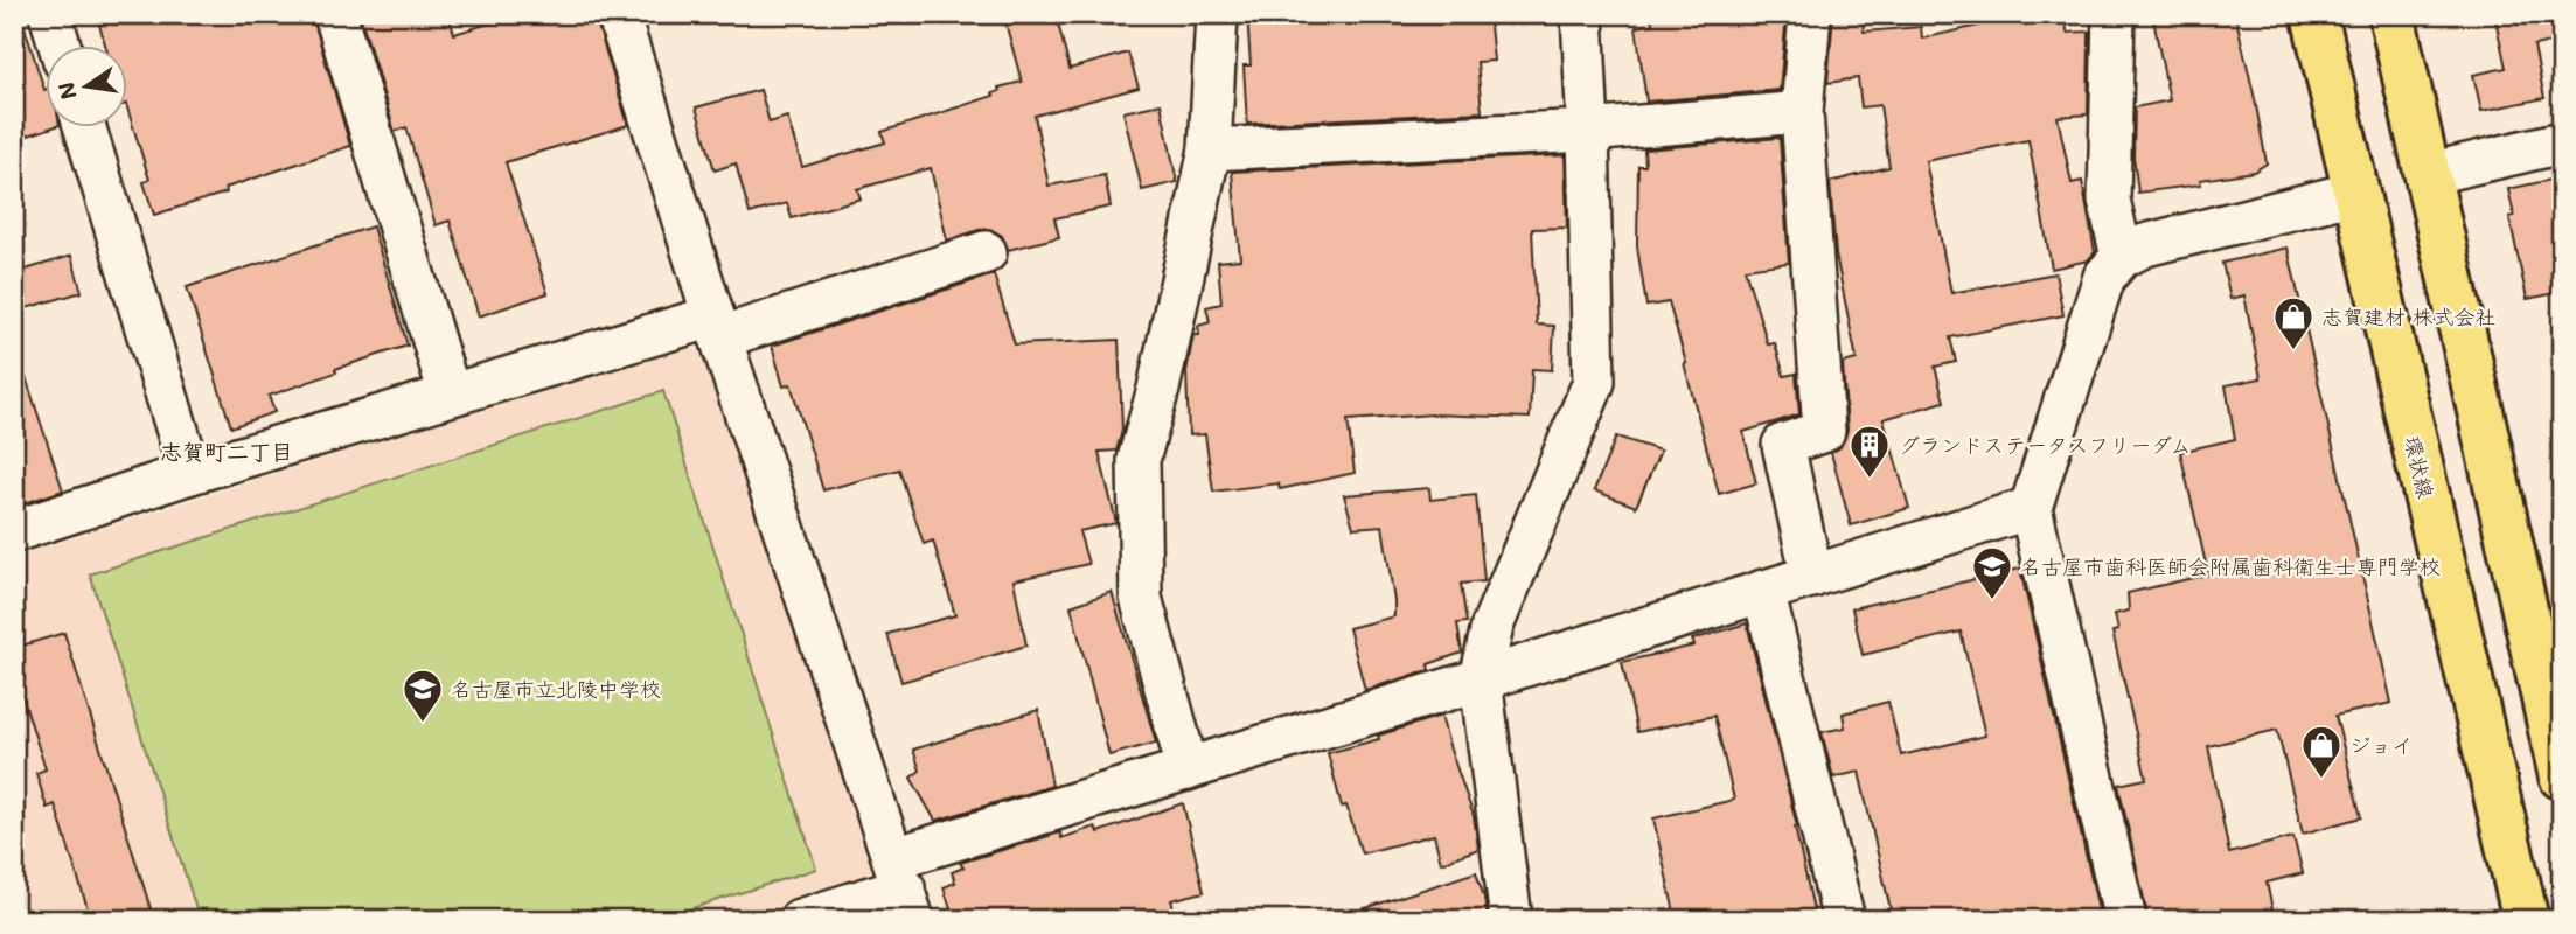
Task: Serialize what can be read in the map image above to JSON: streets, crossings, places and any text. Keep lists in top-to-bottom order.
{
  "streets": {
    "main road": ["環状線"]
  },
  "districts": ["志賀町二丁目"],
  "places": {
    "shop": ["志賀建材 株式会社", "ジョイ"],
    "building": ["グランドステータスフリーダム"],
    "school or university": ["名古屋市歯科医師会附属歯科衛生士専門学校", "名古屋市立北陵中学校"]
  },
  "north": "left"
}
